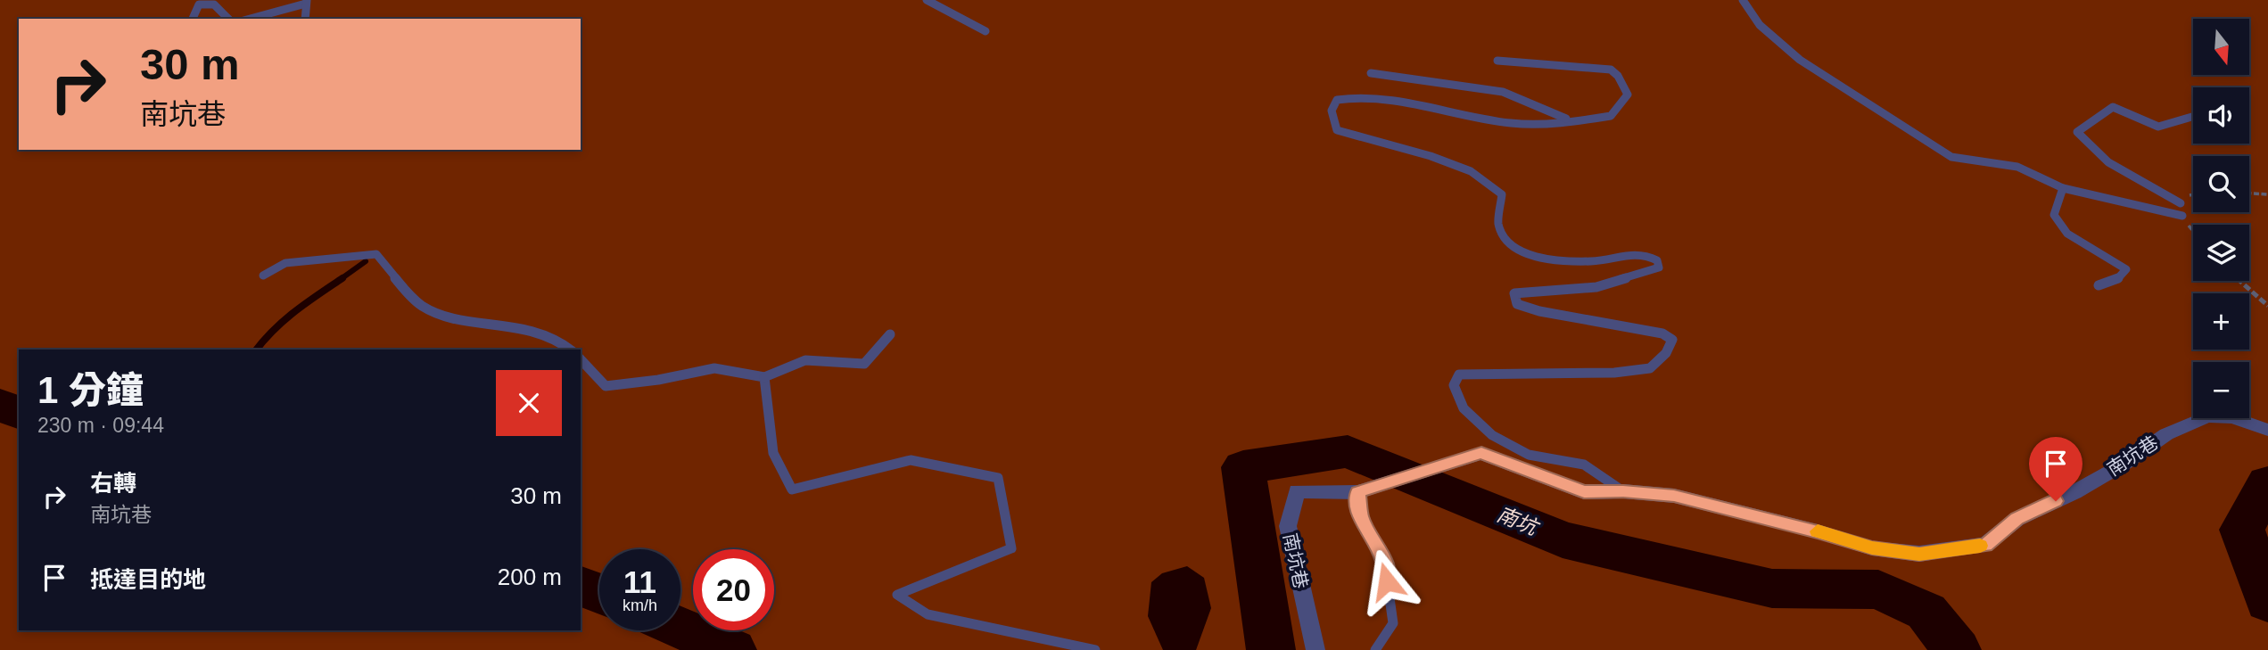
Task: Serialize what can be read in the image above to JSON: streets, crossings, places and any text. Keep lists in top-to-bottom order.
{
  "streets": {
    "street": ["南坑巷"]
  },
  "water": ["南坑"],
  "north": "bottom",
  "page": {
    "map_buttons": ["+", "−"],
    "turn": ["30 m", "南坑巷"],
    "heading": ["1 分鐘", "230 m · 09:44"],
    "list": [
      {
        "name": "右轉",
        "note": "南坑巷",
        "value": "30 m"
      },
      {
        "name": "抵達目的地",
        "value": "200 m"
      }
    ],
    "speed": "11 km/h",
    "limit": "20"
  }
}
